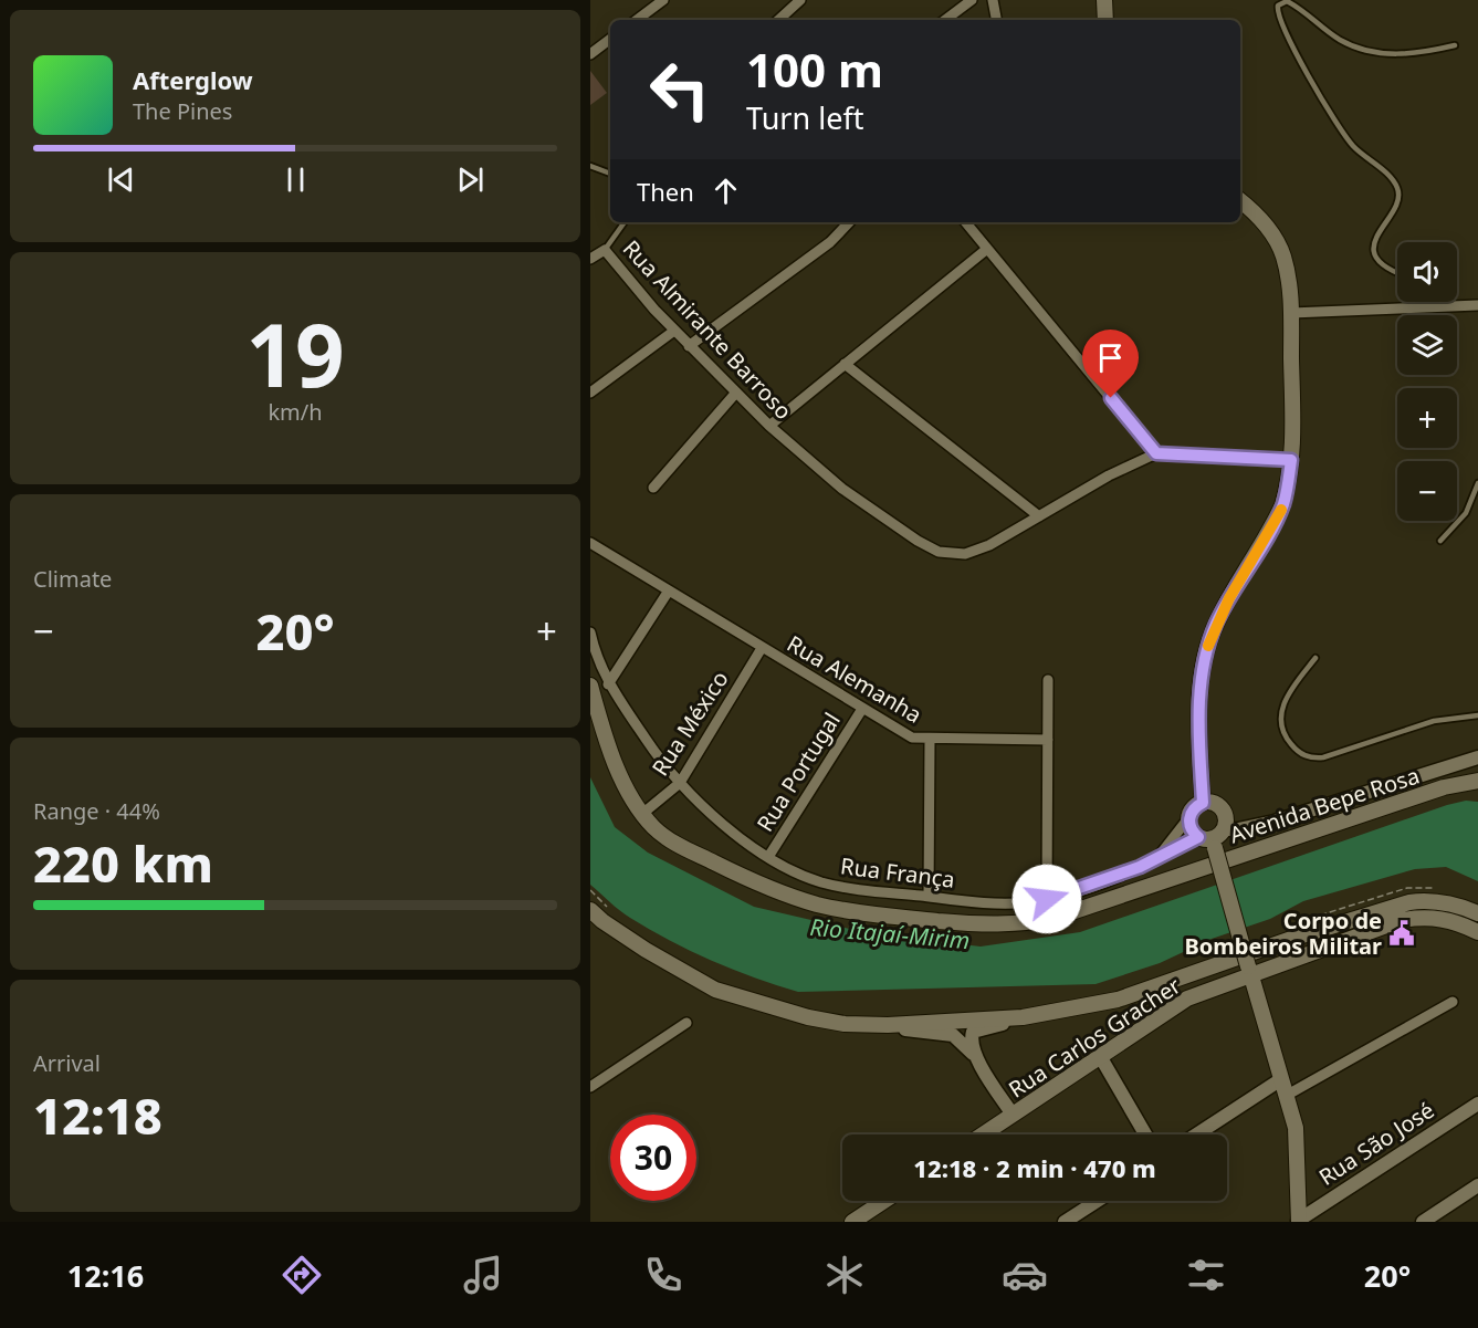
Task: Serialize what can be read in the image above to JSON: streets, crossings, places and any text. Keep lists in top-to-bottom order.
{
  "streets": {
    "main road": ["Avenida Bepe Rosa", "Rua Carlos Gracher"],
    "street": [
      "Rua Almirante Barroso",
      "Rua Alemanha",
      "Rua México",
      "Rua Portugal",
      "Rua França",
      "Rua São José"
    ]
  },
  "crossings": [
    ["Rua Alemanha", "Rua México"],
    ["Rua Alemanha", "Rua Portugal"],
    ["Rua México", "Avenida Bepe Rosa"],
    ["Rua México", "Rua França"],
    ["Rua Portugal", "Rua França"]
  ],
  "water": ["Rio Itajaí-Mirim"],
  "places": {
    "public building": ["Corpo de Bombeiros Militar"]
  },
  "page": {
    "turn": ["100 m", "Turn left"],
    "song": ["Afterglow", "The Pines"],
    "then": "Then",
    "map_buttons": ["+", "−"],
    "tile": [
      ["19", "km/h"],
      "Climate",
      ["Range · 44%", "220 km"],
      ["Arrival", "12:18"]
    ],
    "heat": ["−", "20°", "+"],
    "limit": "30",
    "trip": "12:18 · 2 min · 470 m",
    "tabs": ["12:16", "20°"]
  }
}
